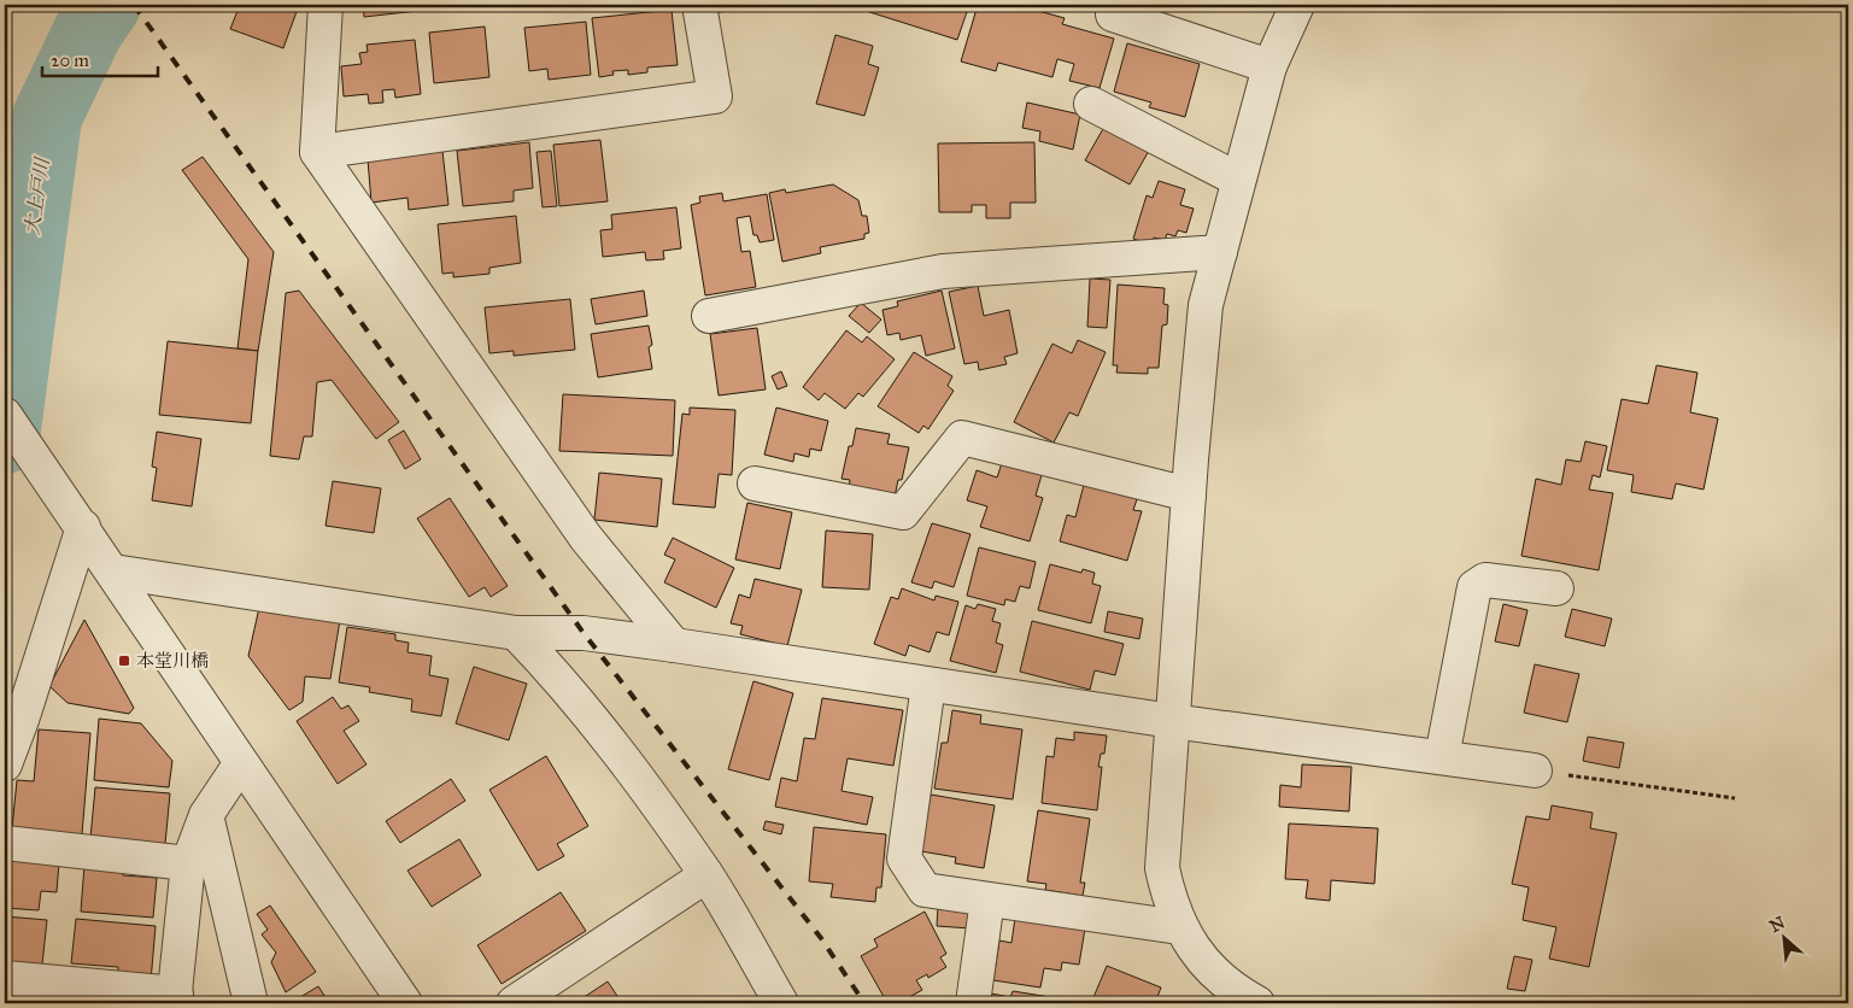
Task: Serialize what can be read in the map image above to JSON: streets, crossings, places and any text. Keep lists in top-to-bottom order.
{
  "water": ["大上戸川"],
  "places": {
    "transit": ["本堂川橋"]
  },
  "scale_bar": "20 m",
  "north": "top left"
}
